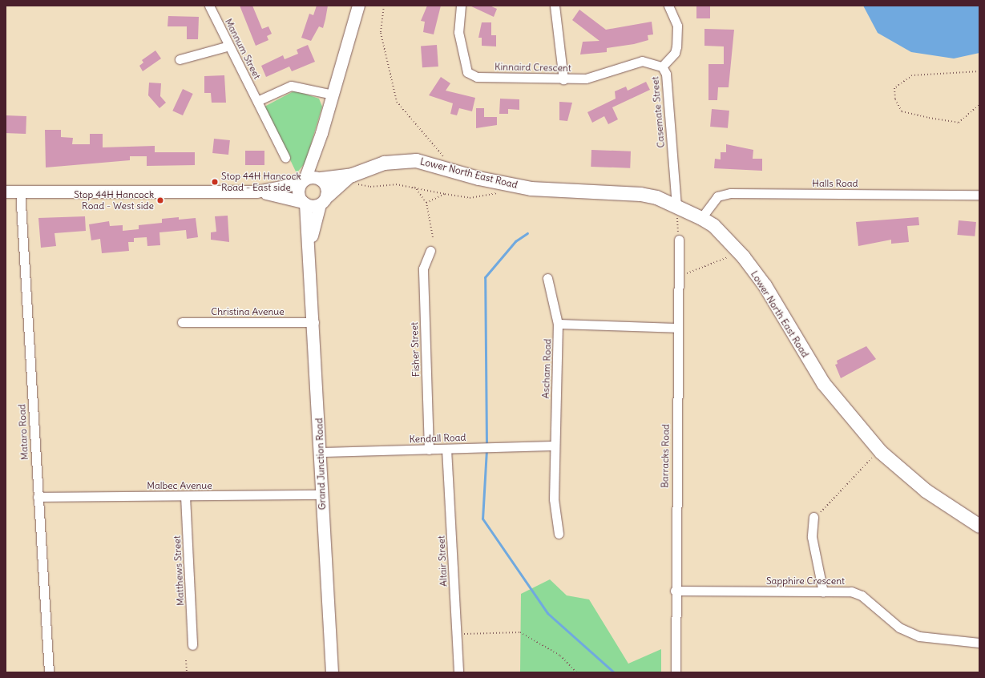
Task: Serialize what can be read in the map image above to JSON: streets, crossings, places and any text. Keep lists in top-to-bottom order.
{
  "streets": {
    "main road": ["Lower North East Road", "Grand Junction Road"],
    "street": [
      "Mannum Street",
      "Kinnaird Crescent",
      "Casemate Street",
      "Halls Road",
      "Christina Avenue",
      "Fisher Street",
      "Ascham Road",
      "Mataro Road",
      "Kendall Road",
      "Barracks Road",
      "Malbec Avenue",
      "Altair Street",
      "Matthews Street",
      "Sapphire Crescent"
    ]
  },
  "crossings": [
    ["Kinnaird Crescent", "Casemate Street"],
    ["Casemate Street", "Lower North East Road"],
    ["Lower North East Road", "Halls Road"],
    ["Lower North East Road", "Grand Junction Road"],
    ["Christina Avenue", "Grand Junction Road"],
    ["Fisher Street", "Kendall Road"],
    ["Ascham Road", "Kendall Road"],
    ["Mataro Road", "Malbec Avenue"],
    ["Kendall Road", "Grand Junction Road"],
    ["Kendall Road", "Altair Street"],
    ["Barracks Road", "Sapphire Crescent"],
    ["Grand Junction Road", "Malbec Avenue"],
    ["Malbec Avenue", "Matthews Street"]
  ],
  "places": ["Stop 44H Hancock Road - East side", "Stop 44H Hancock Road - West side"]
}
